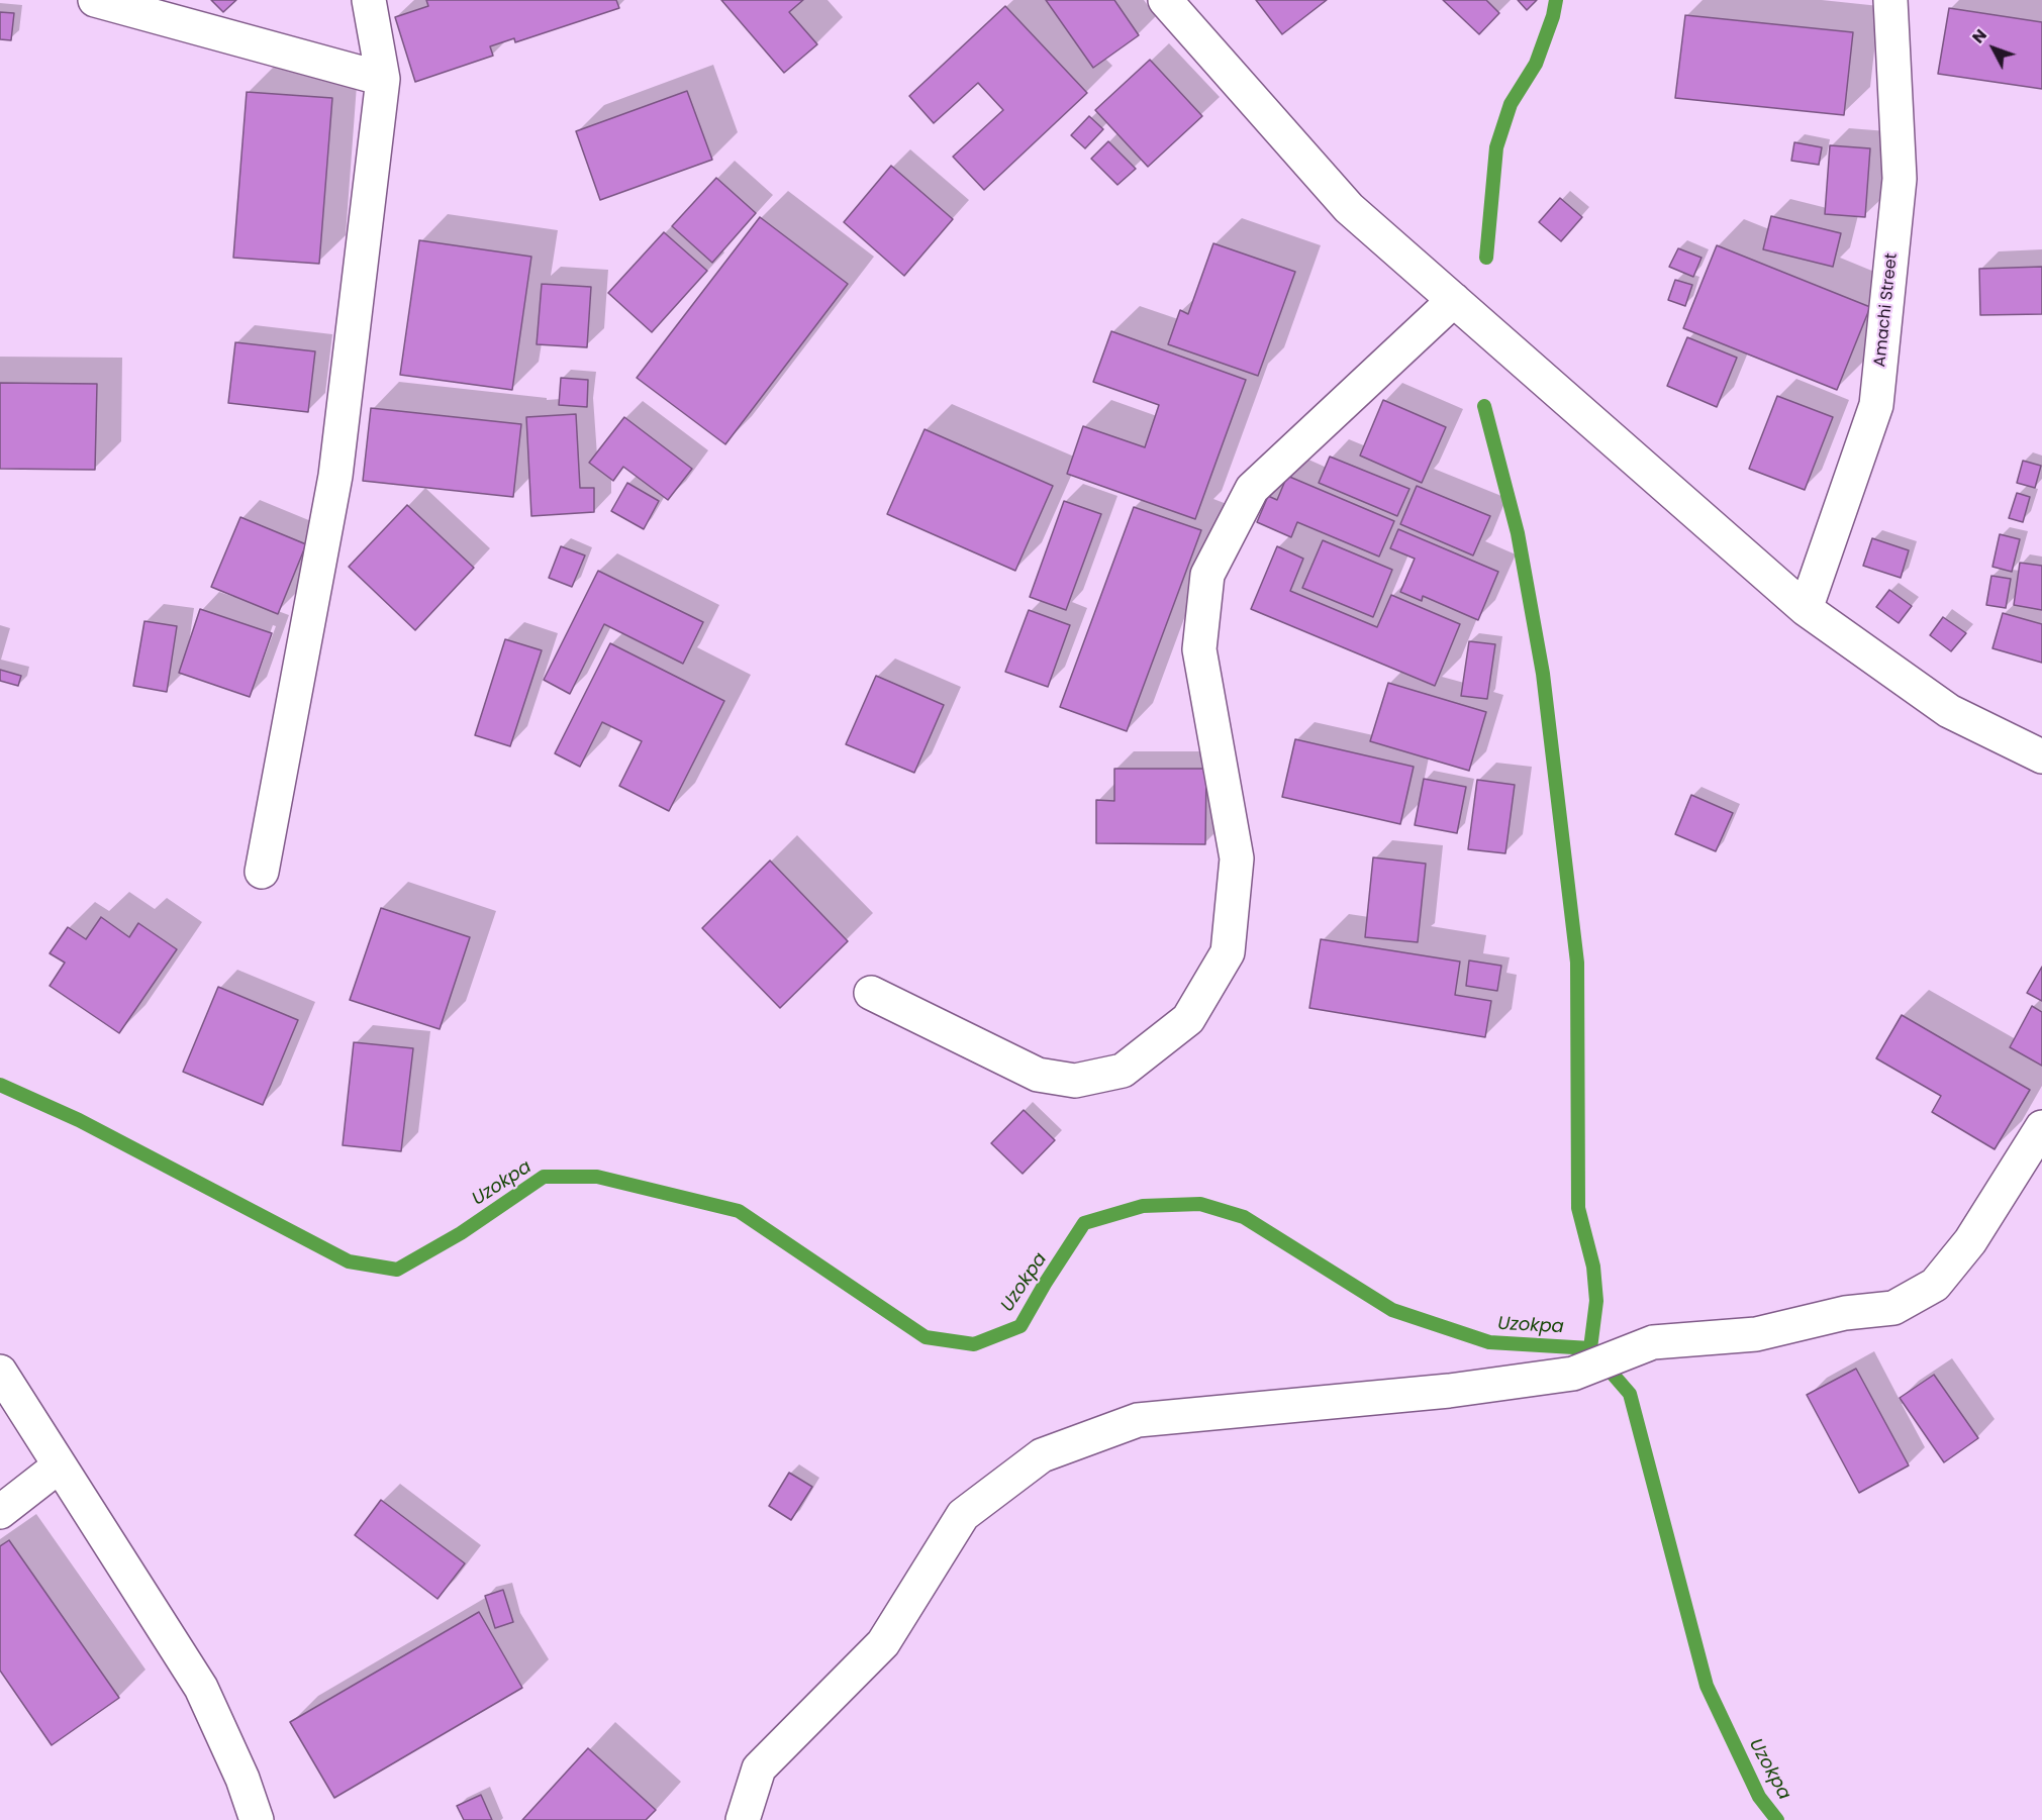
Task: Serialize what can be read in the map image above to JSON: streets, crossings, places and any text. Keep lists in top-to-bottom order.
{
  "streets": {
    "street": ["Amachi Street"]
  },
  "water": ["Uzokpa"],
  "north": "top left"
}
